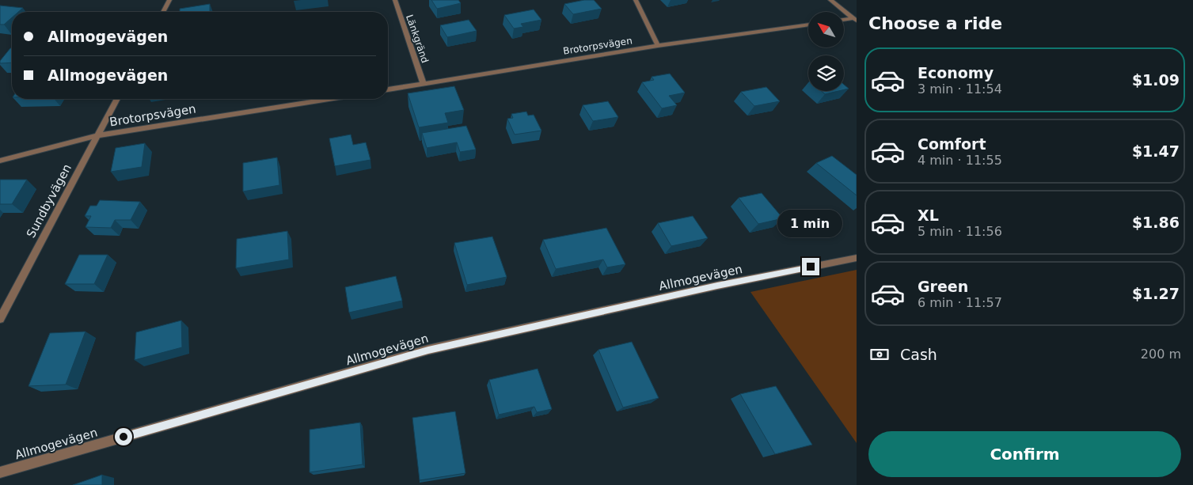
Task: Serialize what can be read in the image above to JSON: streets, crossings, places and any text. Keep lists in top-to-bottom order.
{
  "streets": {
    "street": [
      "Länkgränd",
      "Brotorpsvägen",
      "Sundbyvägen",
      "Allmogevägen"
    ]
  },
  "crossings": [
    ["Länkgränd", "Brotorpsvägen"],
    ["Brotorpsvägen", "Sundbyvägen"]
  ],
  "north": "top left",
  "page": {
    "heading": "Choose a ride",
    "banner": ["Allmogevägen", "Allmogevägen"],
    "list": [
      {
        "name": "Economy",
        "note": "3 min · 11:54",
        "value": "$1.09"
      },
      {
        "name": "Comfort",
        "note": "4 min · 11:55",
        "value": "$1.47"
      },
      {
        "name": "XL",
        "note": "5 min · 11:56",
        "value": "$1.86"
      },
      {
        "name": "Green",
        "note": "6 min · 11:57",
        "value": "$1.27"
      }
    ],
    "bubble": "1 min",
    "pay": ["Cash", "200 m"],
    "buttons": "Confirm"
  }
}
